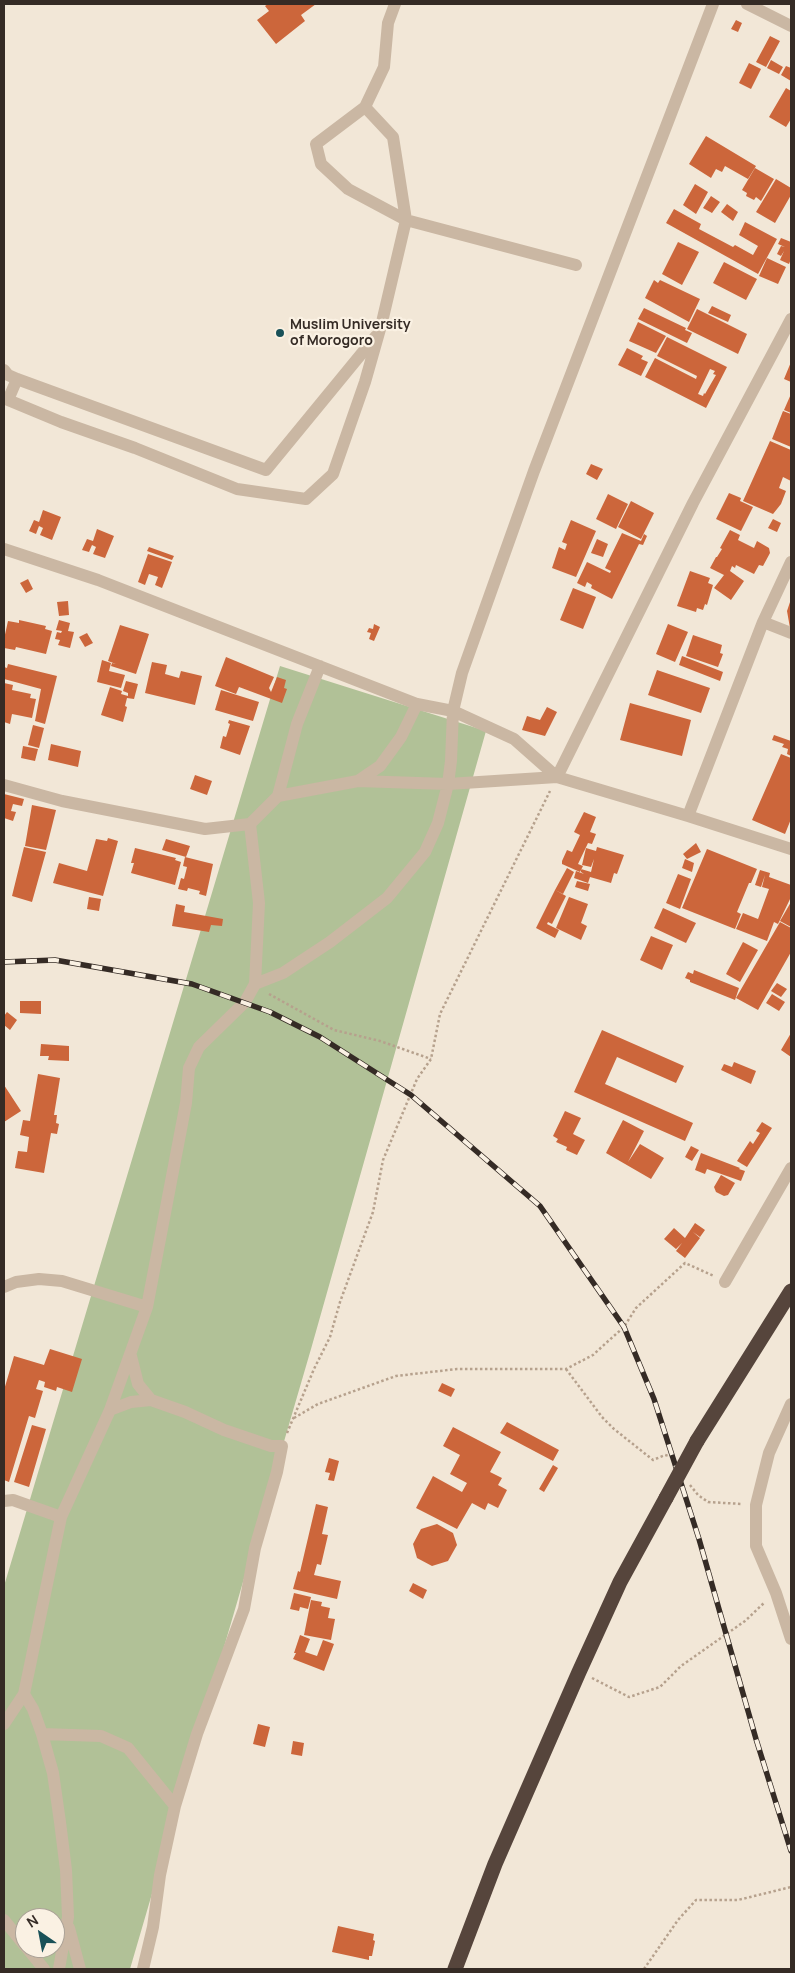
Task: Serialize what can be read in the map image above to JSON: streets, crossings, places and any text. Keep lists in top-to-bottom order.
{
  "places": ["Muslim University of Morogoro"],
  "north": "top left"
}
